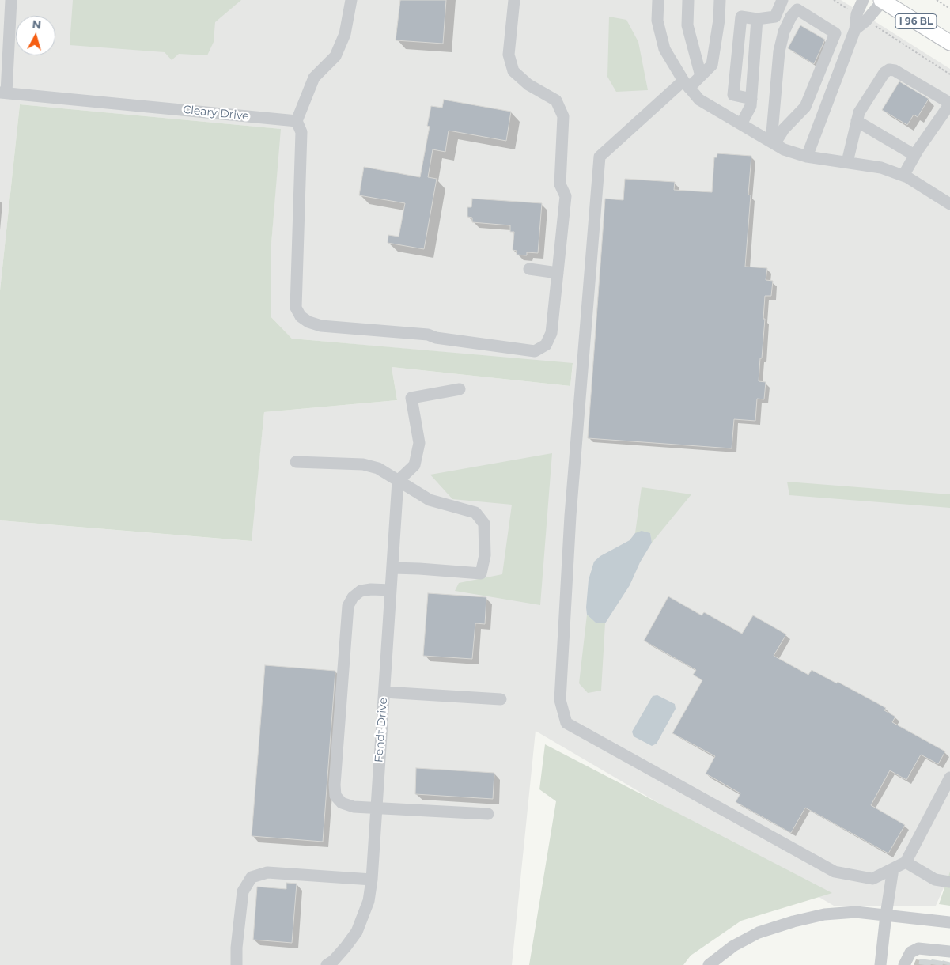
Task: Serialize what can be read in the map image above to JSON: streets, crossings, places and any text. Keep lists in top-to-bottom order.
{
  "streets": {
    "main road": ["I 96 BL"],
    "street": ["Cleary Drive", "Fendt Drive"]
  },
  "north": "top"
}
